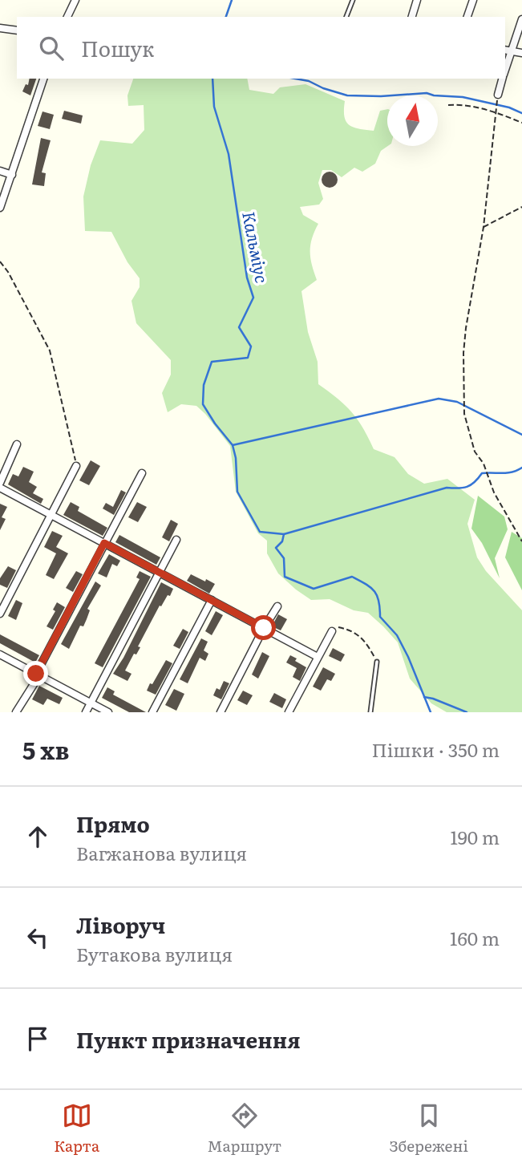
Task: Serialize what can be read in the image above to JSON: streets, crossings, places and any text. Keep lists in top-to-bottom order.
{
  "water": ["Кальміус"],
  "north": "top",
  "page": {
    "search": "Пошук",
    "heading": ["5 хв", "Пішки · 350 m"],
    "list": [
      ["Прямо", "Вагжанова вулиця", "190 m"],
      ["Ліворуч", "Бутакова вулиця", "160 m"],
      "Пункт призначення"
    ],
    "nav": ["Карта", "Маршрут", "Збережені"]
  }
}
